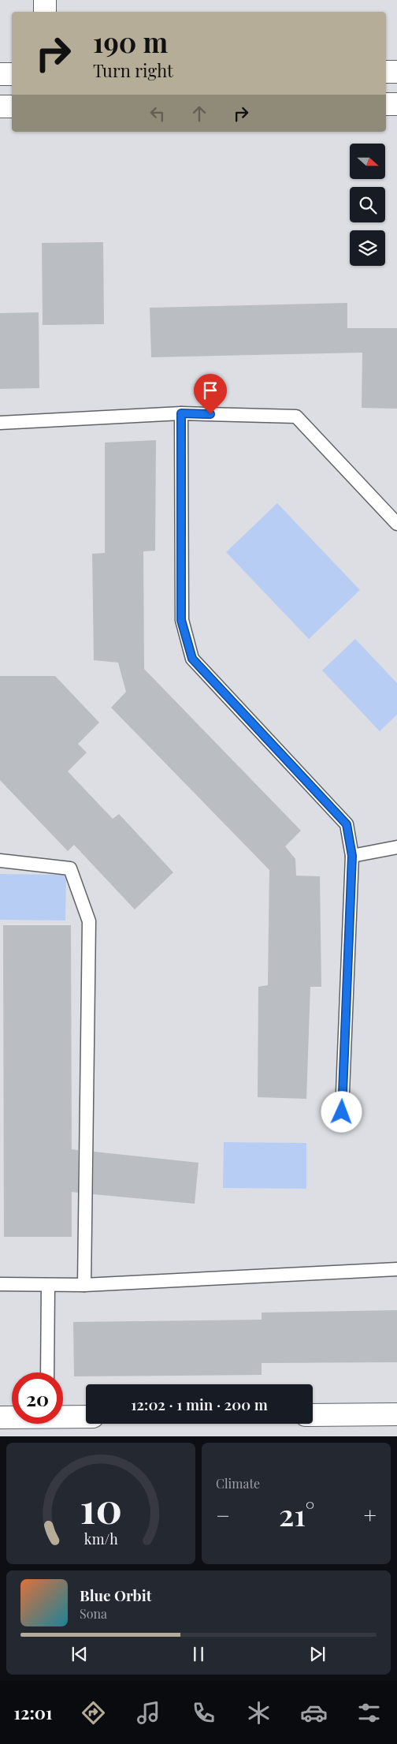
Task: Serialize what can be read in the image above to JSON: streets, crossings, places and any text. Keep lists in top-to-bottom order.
{
  "north": "right",
  "page": {
    "turn": ["190 m", "Turn right"],
    "limit": "20",
    "trip": "12:02 · 1 min · 200 m",
    "tile": "Climate",
    "heat": ["−", "21°", "+"],
    "song": ["Blue Orbit", "Sona"],
    "tabs": "12:01",
    "gauge": ["10", "km/h"]
  }
}
